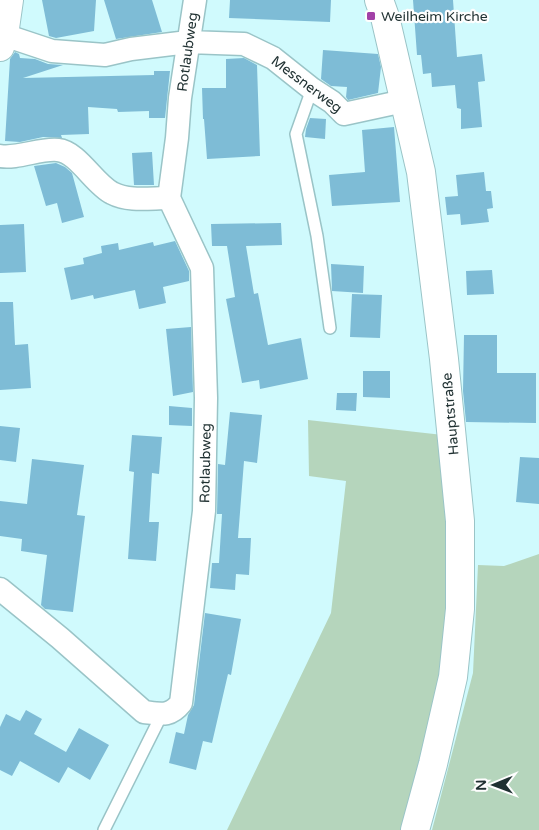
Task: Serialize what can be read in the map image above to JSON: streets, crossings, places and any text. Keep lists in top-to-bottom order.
{
  "streets": {
    "street": ["Rotlaubweg", "Messnerweg", "Hauptstraße"]
  },
  "crossings": [
    ["Rotlaubweg", "Messnerweg"],
    ["Messnerweg", "Hauptstraße"]
  ],
  "places": {
    "transit": ["Weilheim Kirche"]
  },
  "north": "left"
}
